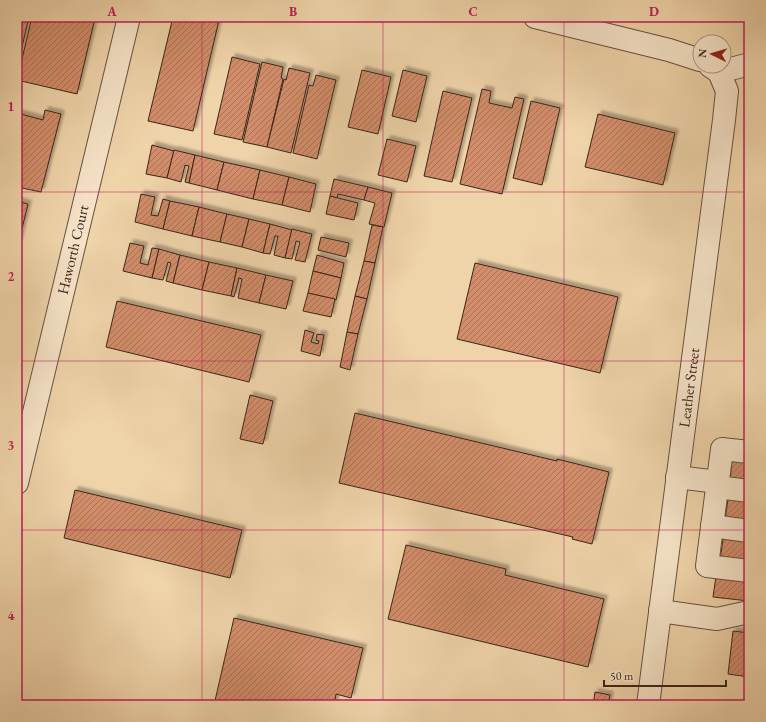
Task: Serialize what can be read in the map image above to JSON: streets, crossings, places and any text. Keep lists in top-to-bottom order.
{
  "streets": {
    "street": ["Haworth Court", "Leather Street"]
  },
  "scale_bar": "50 m",
  "north": "left",
  "grid": {
    "columns": [
      "A",
      "B",
      "C",
      "D"
    ],
    "rows": [
      "1",
      "2",
      "3",
      "4"
    ]
  }
}
